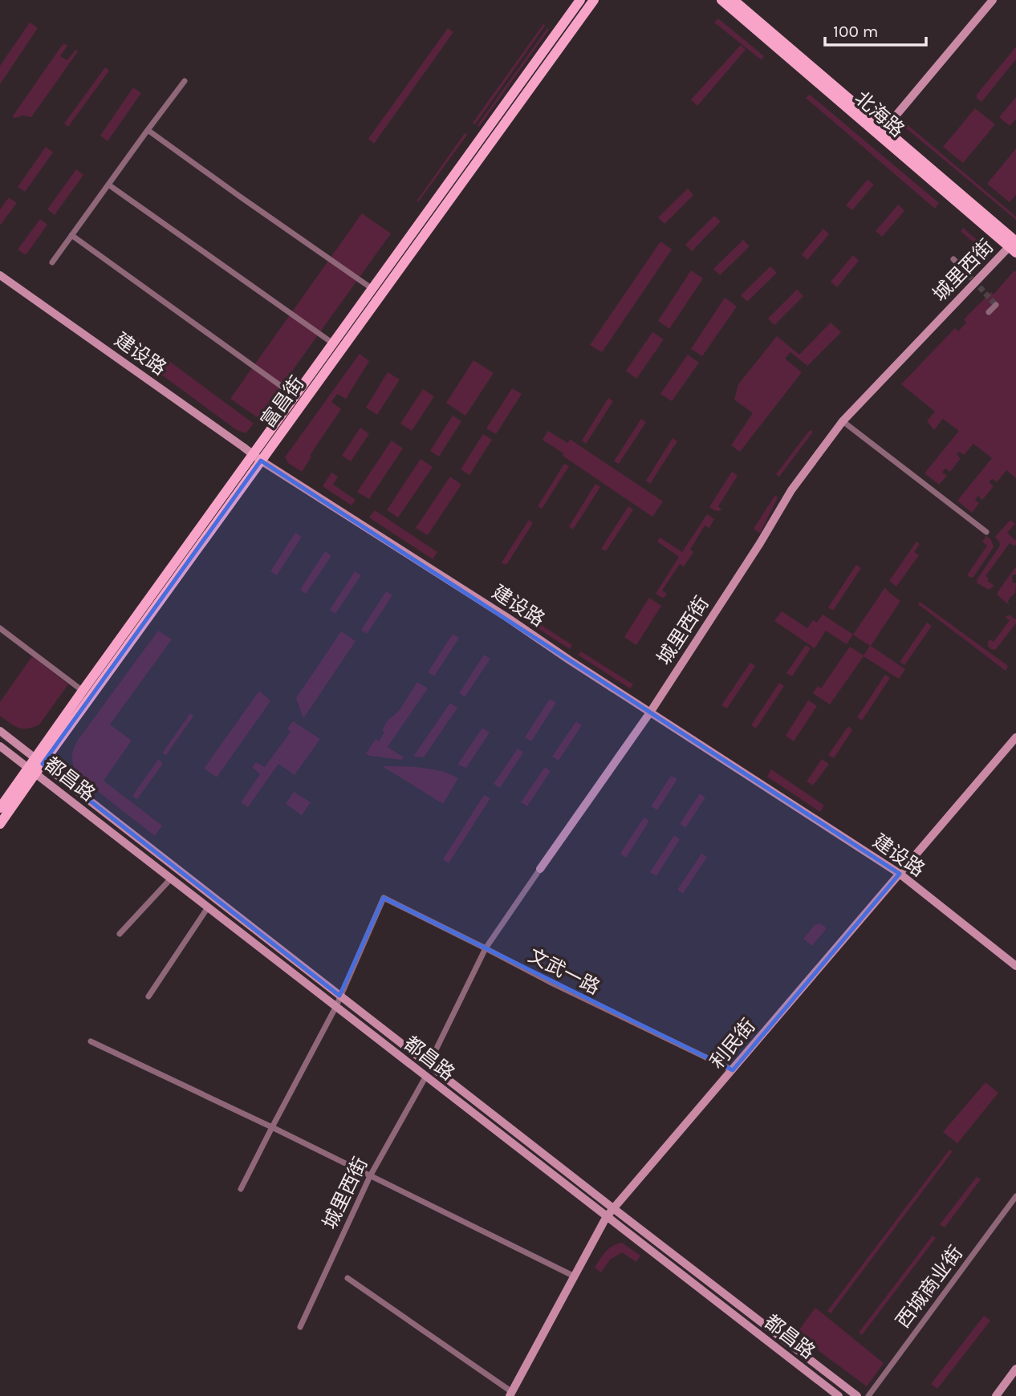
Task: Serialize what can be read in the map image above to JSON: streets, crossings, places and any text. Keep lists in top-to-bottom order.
{
  "streets": {
    "main road": ["北海路", "富昌街"],
    "street": [
      "城里西街",
      "建设路",
      "都昌路",
      "文武一路",
      "利民街",
      "西城商业街"
    ]
  },
  "crossings": [
    ["北海路", "城里西街"],
    ["城里西街", "建设路"],
    ["城里西街", "都昌路"],
    ["城里西街", "文武一路"],
    ["建设路", "富昌街"],
    ["建设路", "利民街"],
    ["富昌街", "都昌路"],
    ["都昌路", "文武一路"],
    ["都昌路", "利民街"],
    ["文武一路", "利民街"]
  ],
  "scale_bar": "100 m"
}
